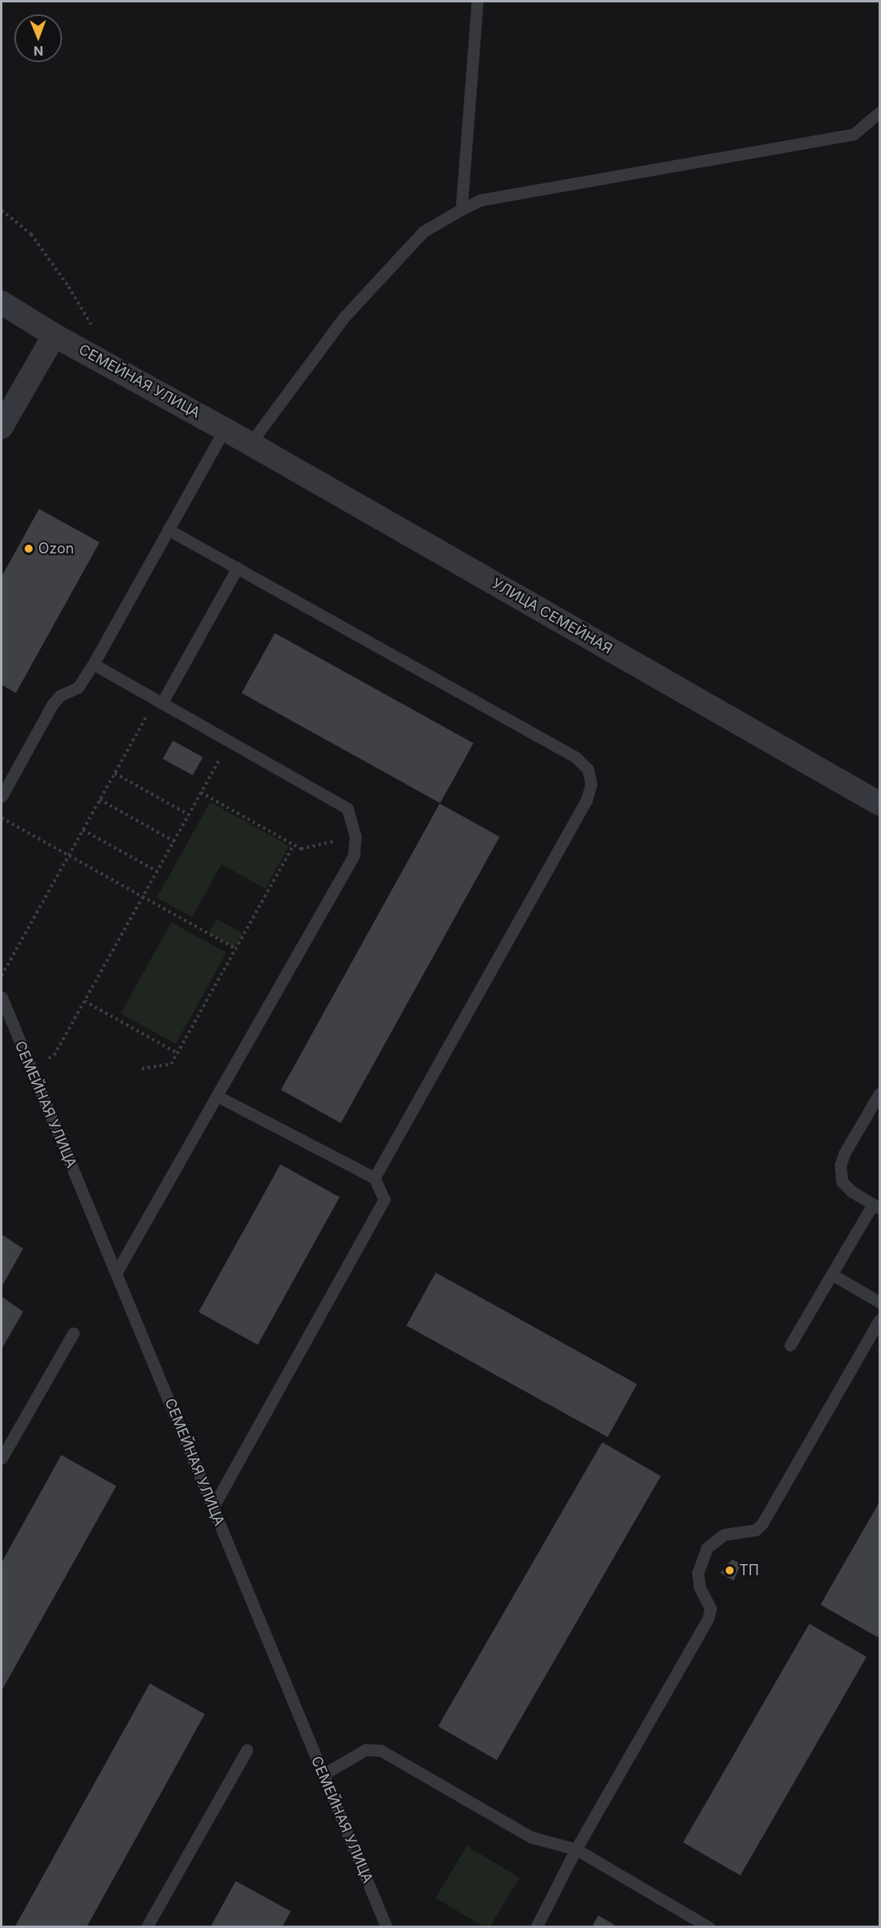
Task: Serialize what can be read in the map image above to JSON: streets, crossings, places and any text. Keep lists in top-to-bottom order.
{
  "streets": {
    "street": ["СЕМЕЙНАЯ УЛИЦА", "УЛИЦА СЕМЕЙНАЯ"]
  },
  "crossings": [
    ["СЕМЕЙНАЯ УЛИЦА", "УЛИЦА СЕМЕЙНАЯ"]
  ],
  "places": ["Ozon", "ТП"],
  "north": "bottom"
}
